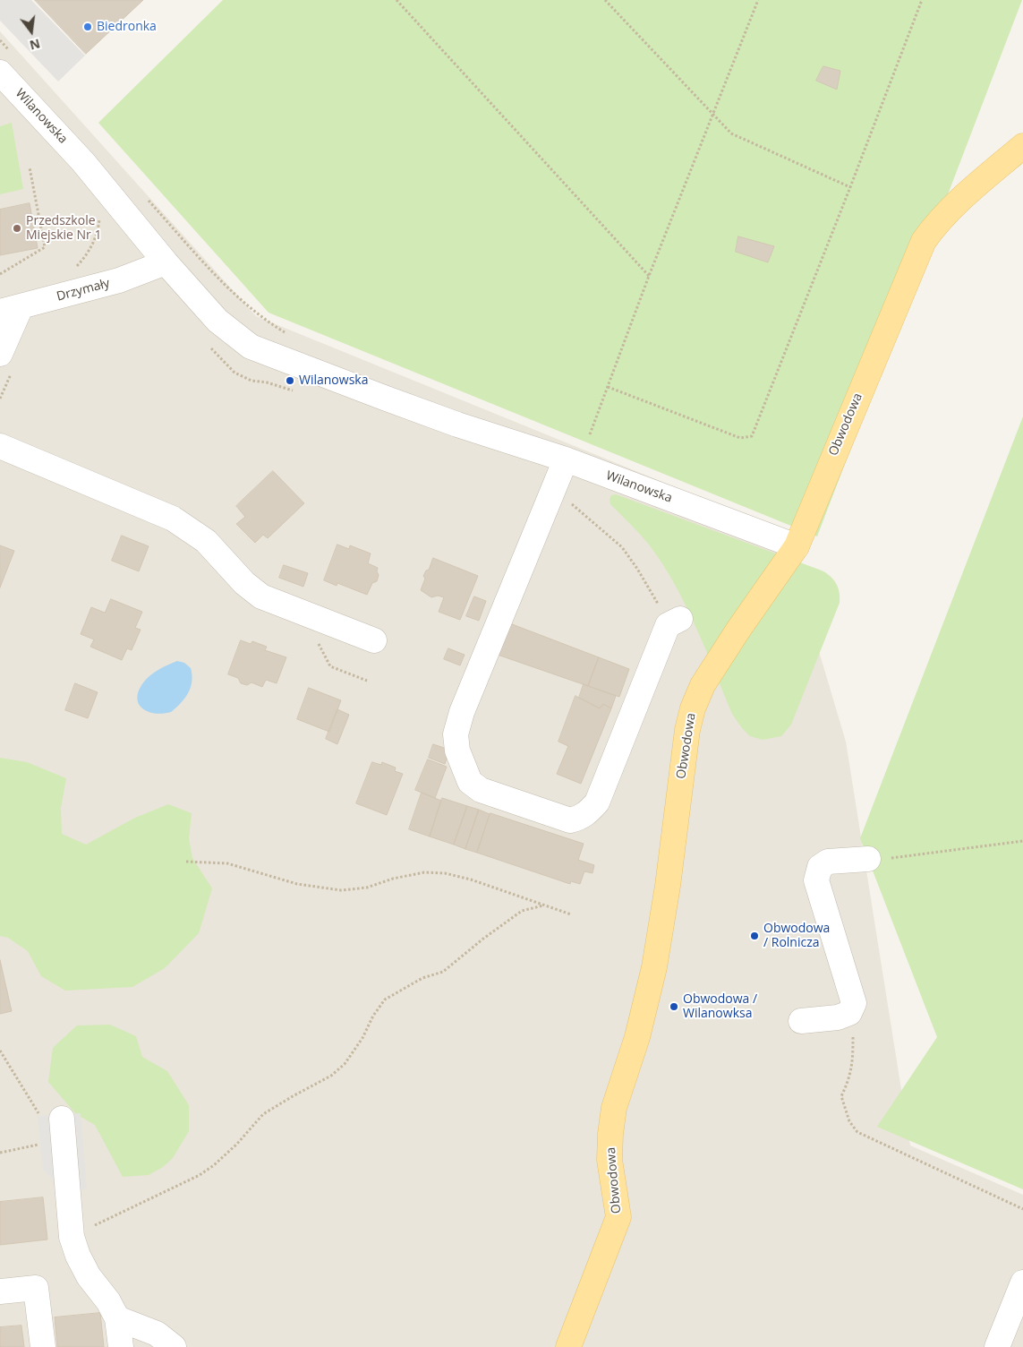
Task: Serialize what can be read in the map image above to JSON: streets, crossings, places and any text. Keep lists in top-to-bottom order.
{
  "streets": {
    "main road": ["Obwodowa"],
    "street": ["Wilanowska", "Drzymały"]
  },
  "crossings": [
    ["Wilanowska", "Drzymały"],
    ["Wilanowska", "Obwodowa"]
  ],
  "places": [
    "Biedronka",
    "Przedszkole Miejskie Nr 1",
    "Wilanowska",
    "Obwodowa / Rolnicza",
    "Obwodowa / Wilanowksa"
  ],
  "north": "bottom"
}
